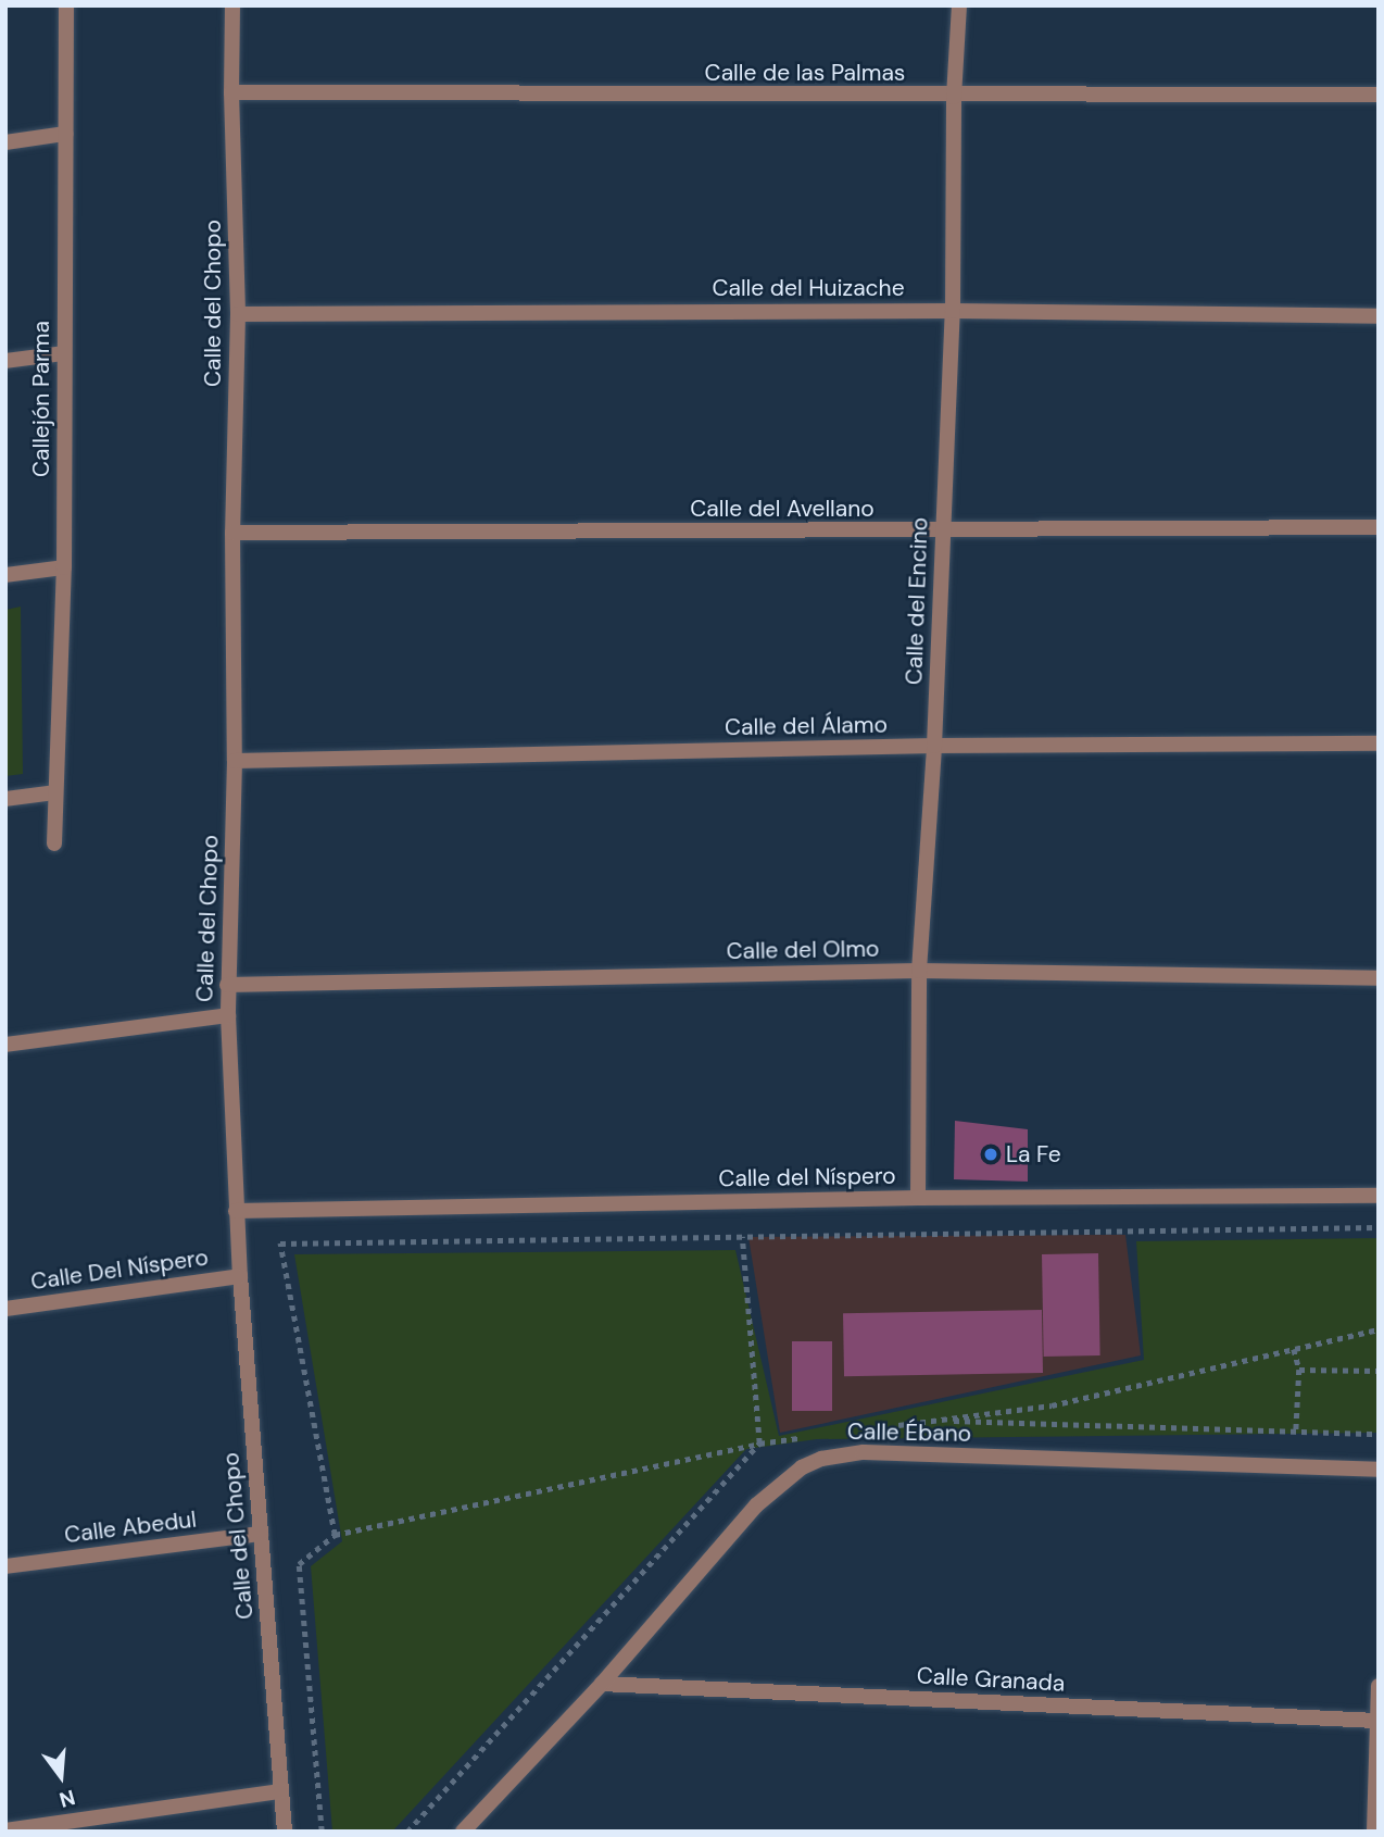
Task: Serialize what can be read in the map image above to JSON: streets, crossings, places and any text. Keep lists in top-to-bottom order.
{
  "streets": {
    "street": [
      "Calle de las Palmas",
      "Calle del Huizache",
      "Calle del Chopo",
      "Callejón Parma",
      "Calle del Avellano",
      "Calle del Encino",
      "Calle del Álamo",
      "Calle del Olmo",
      "Calle del Níspero",
      "Calle Del Níspero",
      "Calle Ébano",
      "Calle Abedul",
      "Calle Granada"
    ]
  },
  "crossings": [
    ["Calle de las Palmas", "Calle del Chopo"],
    ["Calle de las Palmas", "Calle del Encino"],
    ["Calle del Huizache", "Calle del Chopo"],
    ["Calle del Huizache", "Calle del Encino"],
    ["Calle del Chopo", "Calle del Avellano"],
    ["Calle del Chopo", "Calle del Álamo"],
    ["Calle del Chopo", "Calle del Olmo"],
    ["Calle del Chopo", "Calle del Níspero"],
    ["Calle del Chopo", "Calle Del Níspero"],
    ["Calle del Chopo", "Calle Abedul"],
    ["Calle del Avellano", "Calle del Encino"],
    ["Calle del Encino", "Calle del Álamo"],
    ["Calle del Encino", "Calle del Olmo"],
    ["Calle del Encino", "Calle del Níspero"],
    ["Calle Ébano", "Calle Granada"]
  ],
  "places": ["La Fe"],
  "north": "bottom"
}
